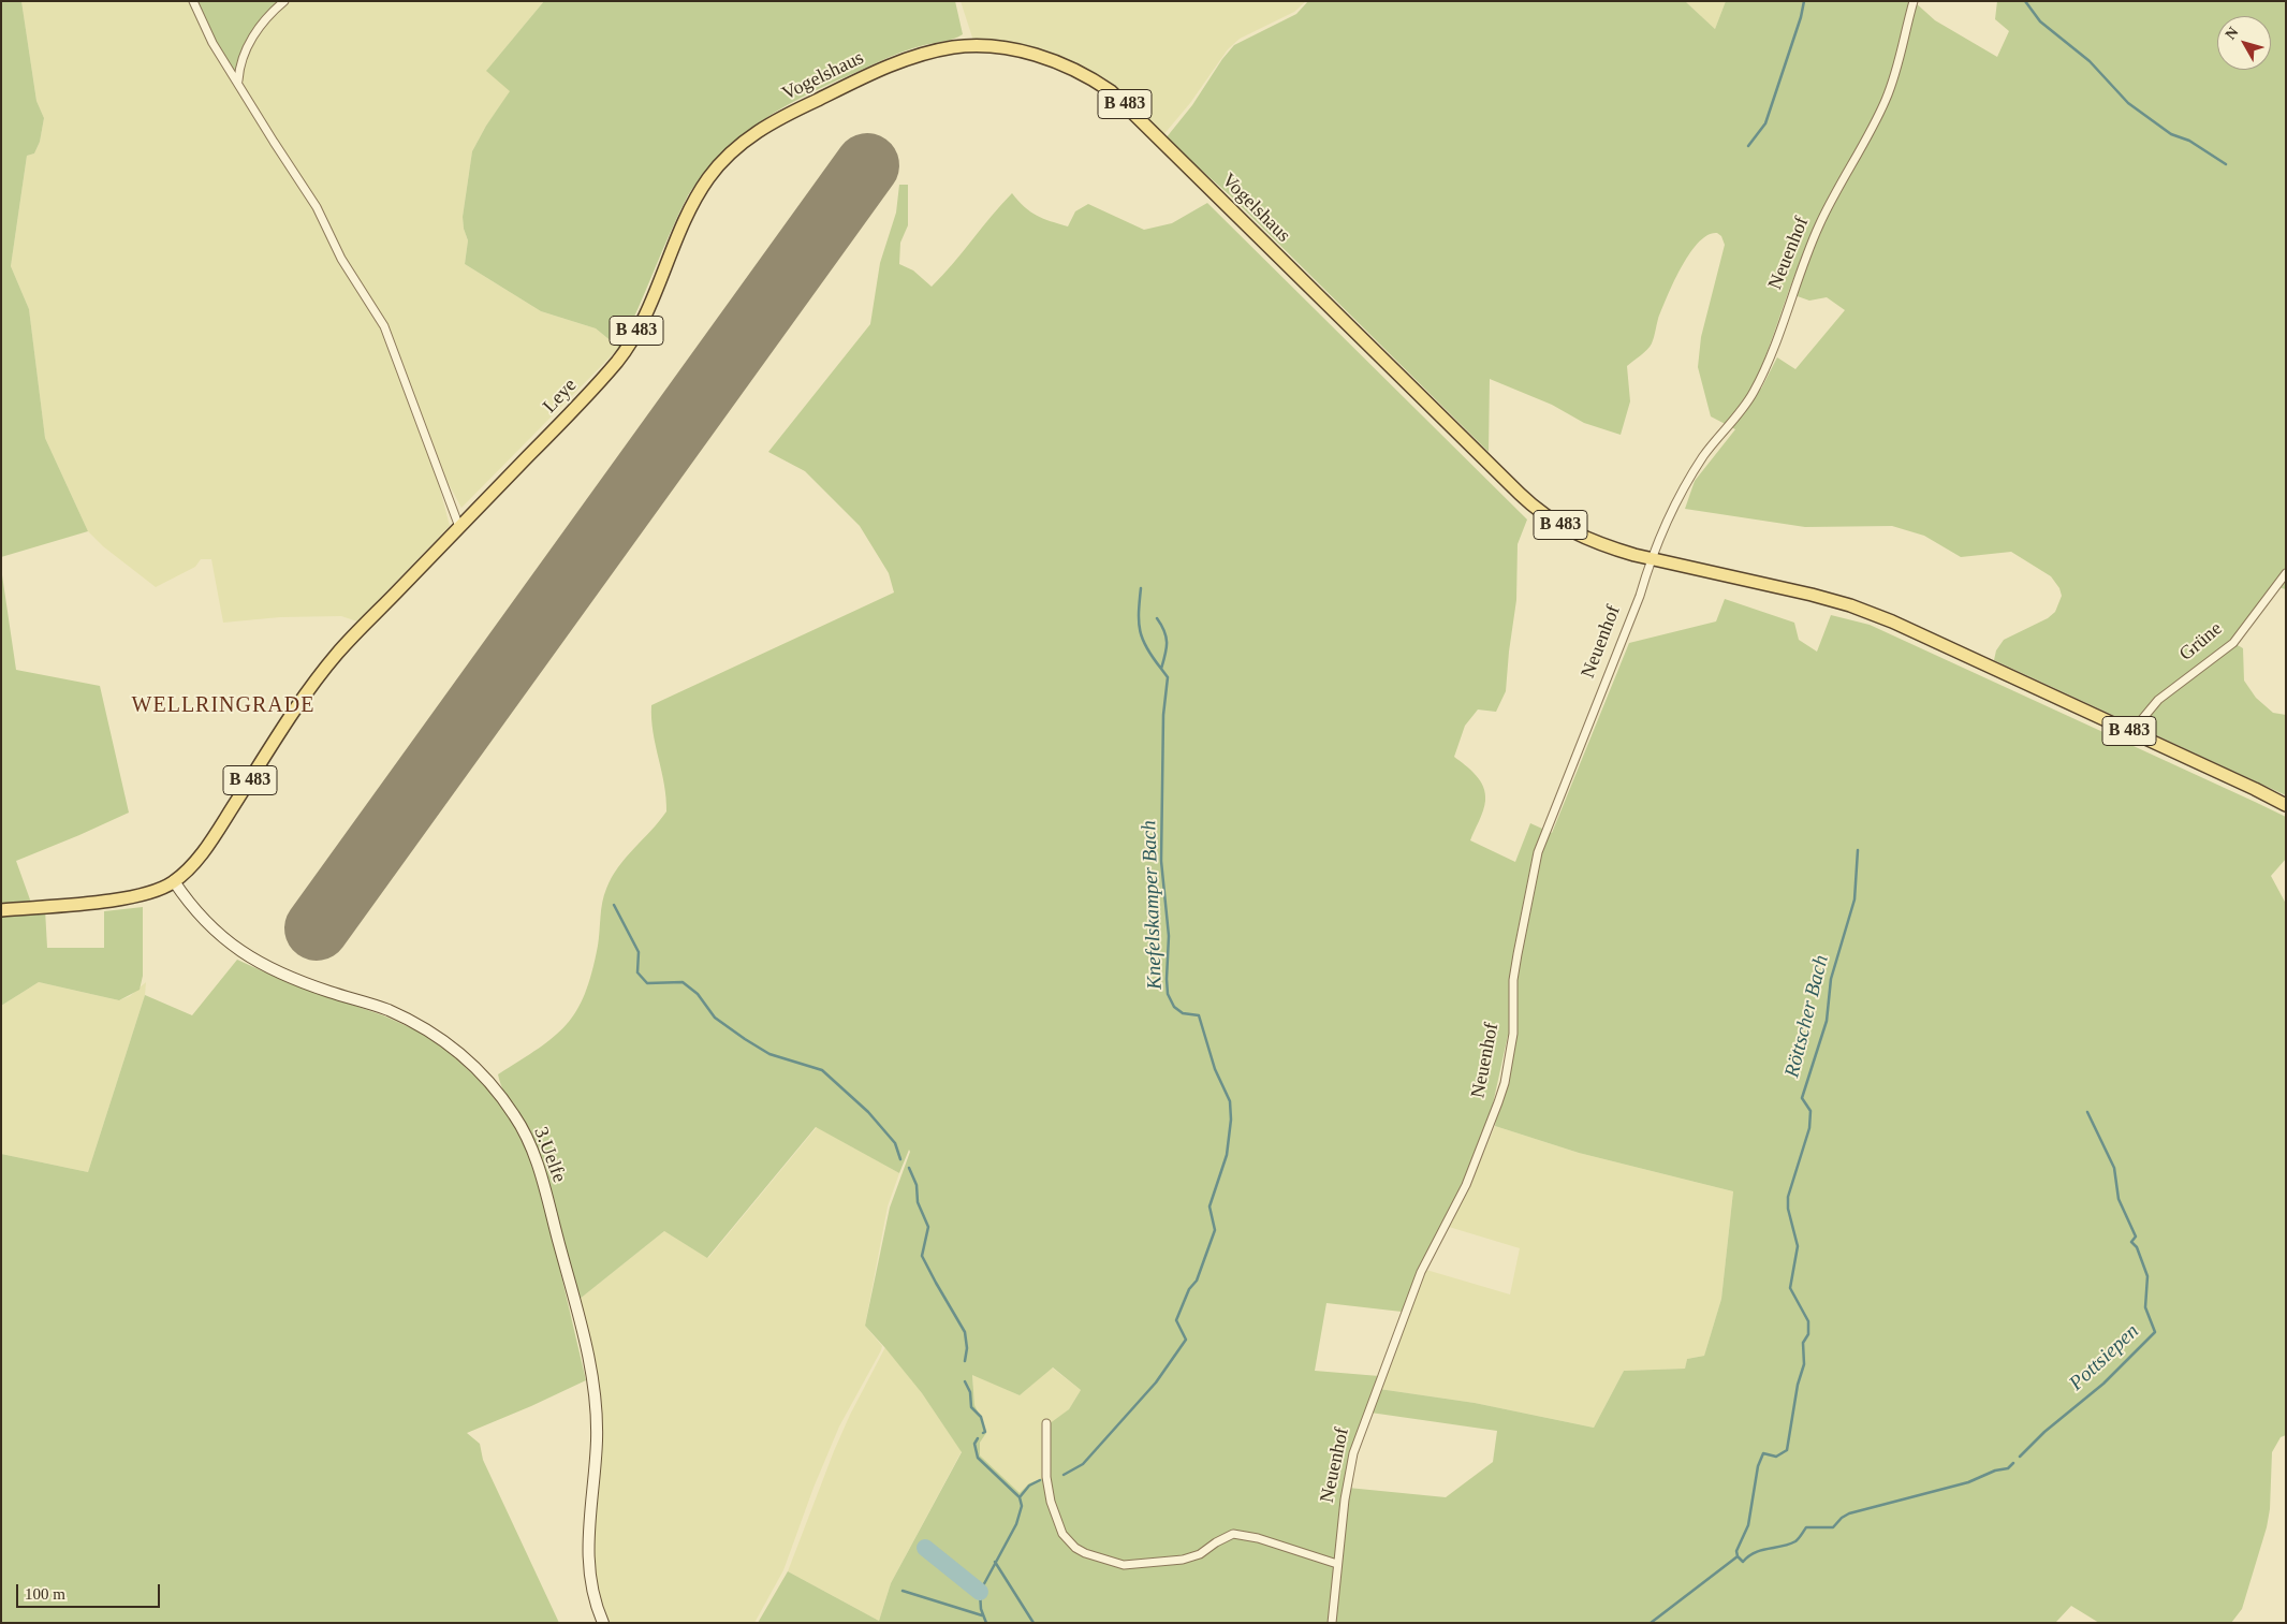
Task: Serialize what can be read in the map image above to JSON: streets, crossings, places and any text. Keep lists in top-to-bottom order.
{
  "streets": {
    "main road": ["Vogelshaus", "B 483", "Leye"],
    "street": ["Neuenhof", "Grüne", "3.Uelfe"]
  },
  "crossings": [
    ["Vogelshaus", "B 483"],
    ["Vogelshaus", "Neuenhof"],
    ["Vogelshaus", "Leye"],
    ["B 483", "Neuenhof"],
    ["B 483", "Leye"],
    ["B 483", "Grüne"],
    ["B 483", "3.Uelfe"],
    ["Leye", "3.Uelfe"]
  ],
  "districts": ["WELLRINGRADE"],
  "water": ["Knefelskamper Bach", "Röttscher Bach", "Pottsiepen"],
  "scale_bar": "100 m",
  "north": "top left"
}
